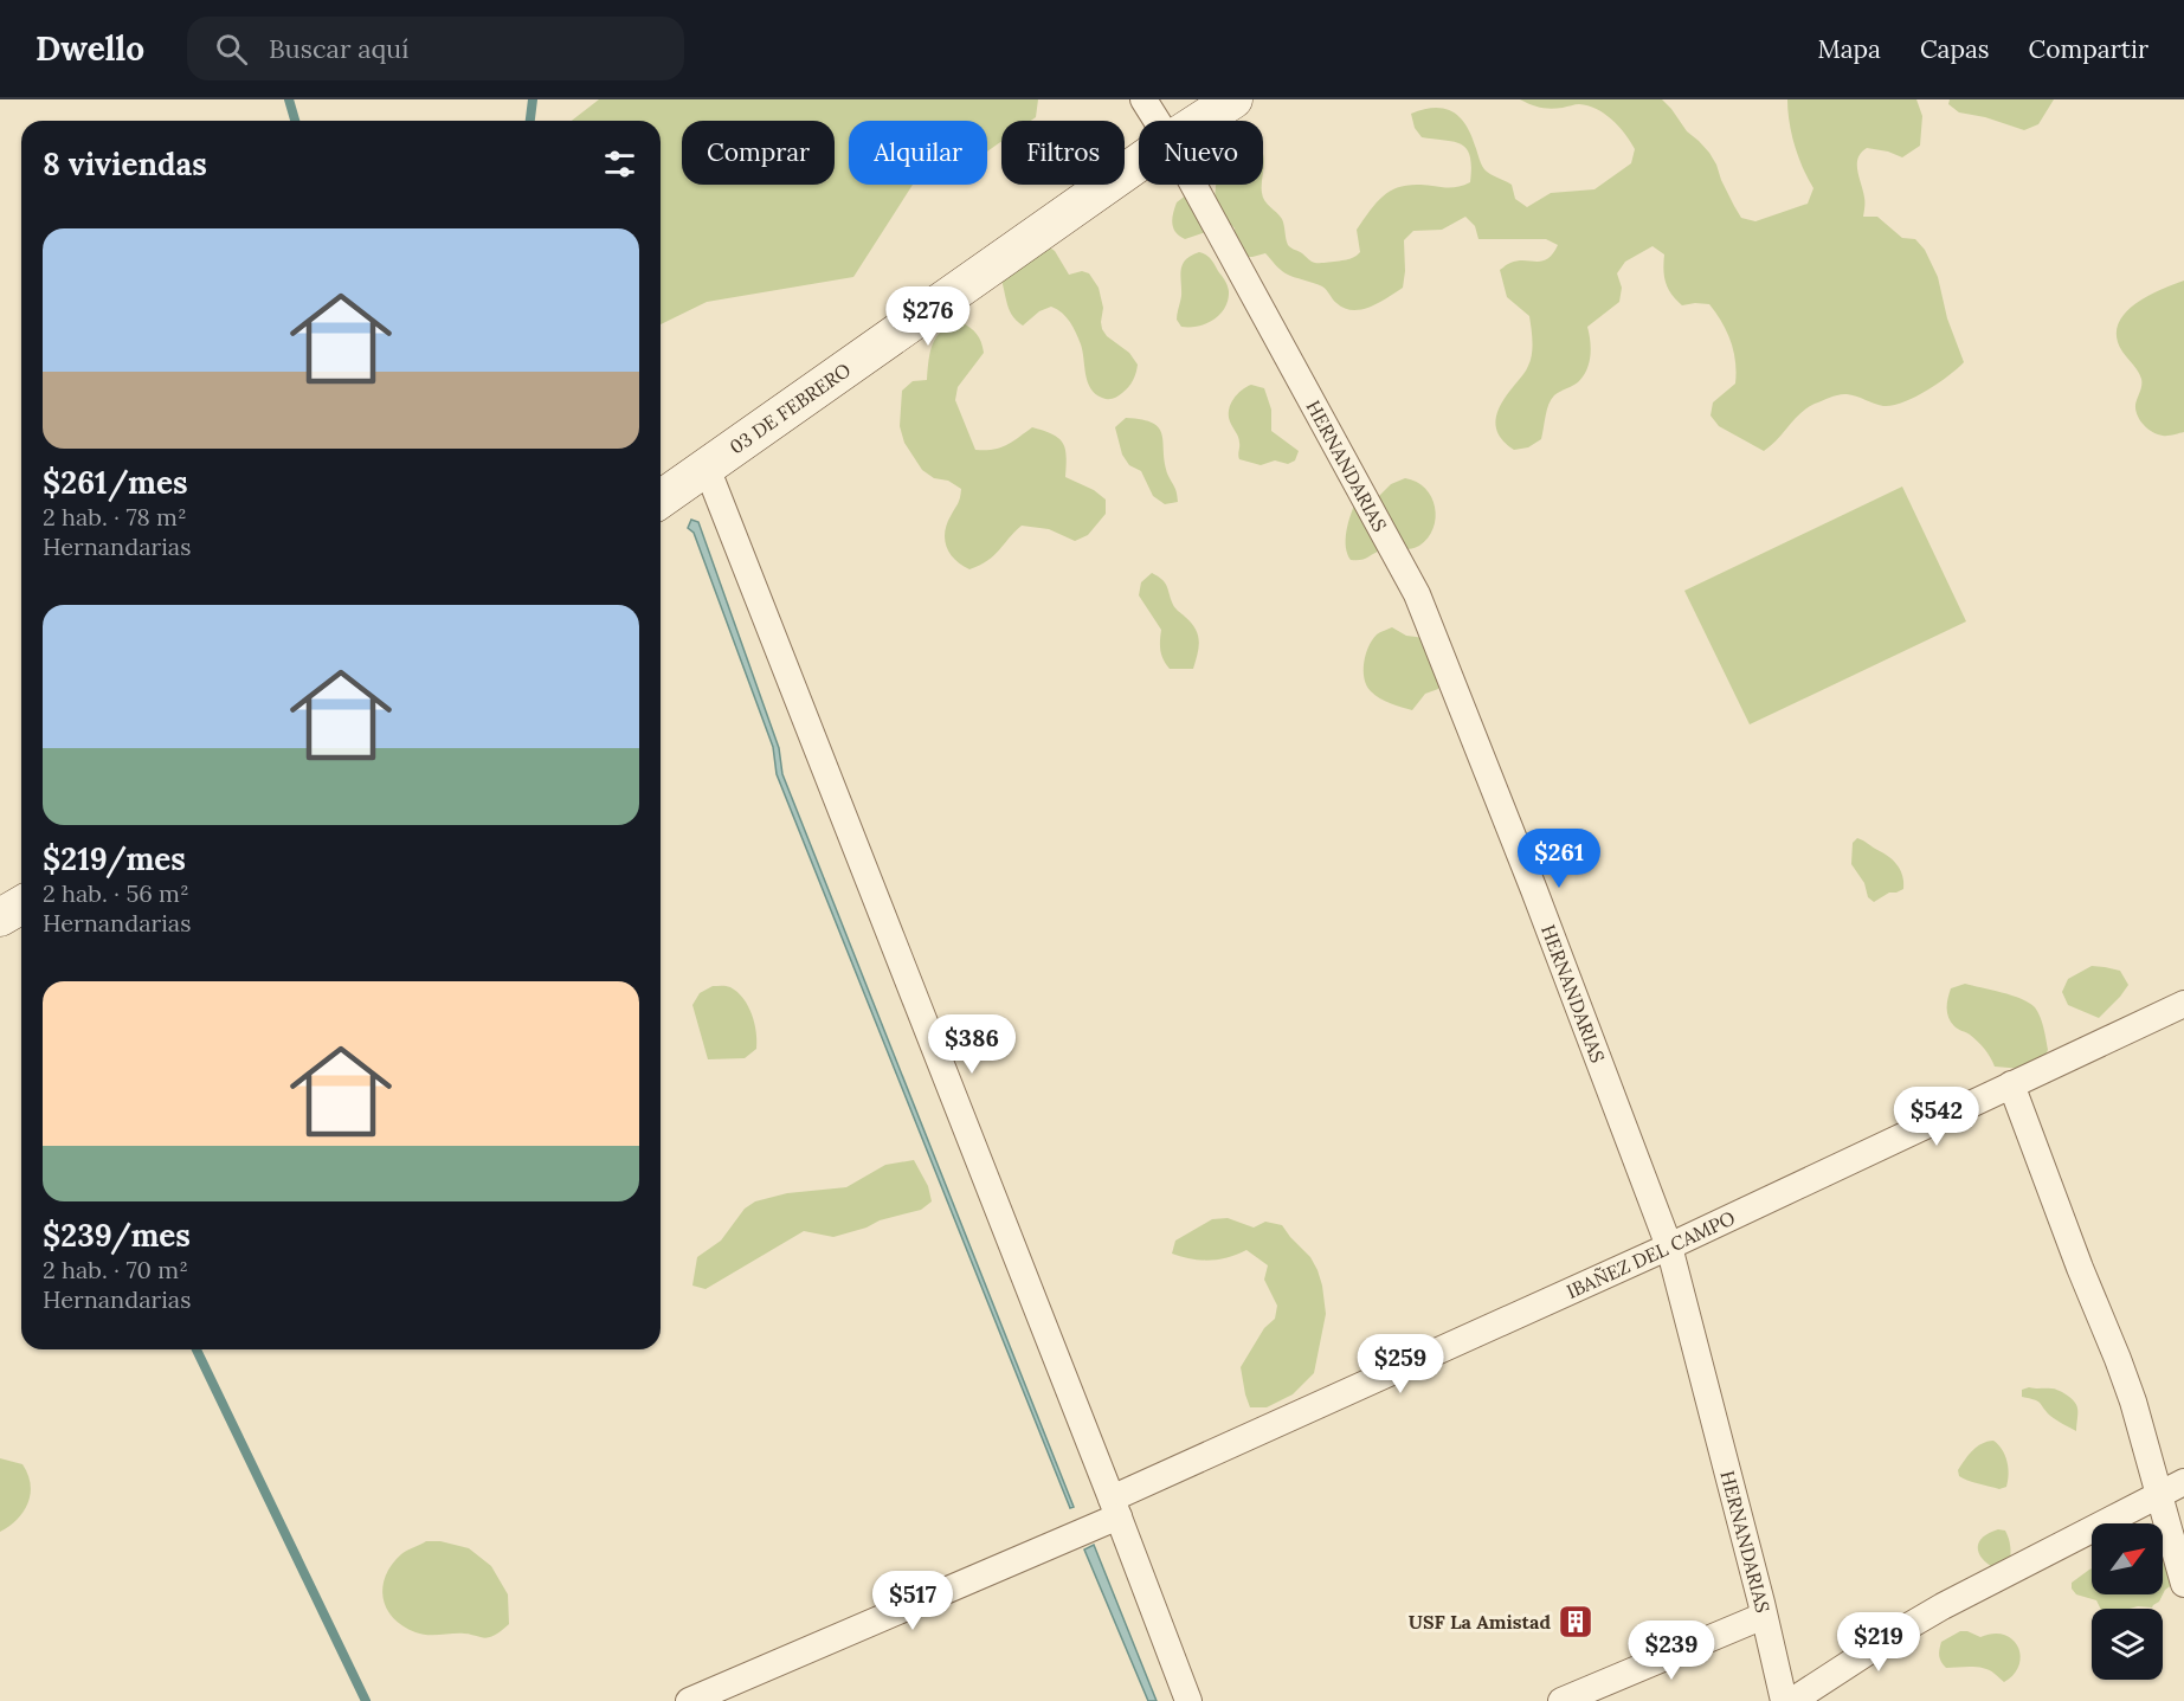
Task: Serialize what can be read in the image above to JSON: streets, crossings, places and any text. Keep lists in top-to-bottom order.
{
  "streets": {
    "street": ["03 DE FEBRERO", "HERNANDARIAS", "IBAÑEZ DEL CAMPO"]
  },
  "crossings": [
    ["HERNANDARIAS", "IBAÑEZ DEL CAMPO"]
  ],
  "places": {
    "building": ["USF La Amistad"]
  },
  "north": "top right",
  "page": {
    "header": "Dwello",
    "search": "Buscar aquí",
    "nav": ["Mapa", "Capas", "Compartir"],
    "chip": [
      "Comprar",
      "Alquilar",
      "Filtros",
      "Nuevo"
    ],
    "heading": "8 viviendas",
    "list": [
      {
        "name": "$261/mes",
        "note": "2 hab. · 78 m² · Hernandarias"
      },
      {
        "name": "$219/mes",
        "note": "2 hab. · 56 m² · Hernandarias"
      },
      {
        "name": "$239/mes",
        "note": "2 hab. · 70 m² · Hernandarias"
      }
    ],
    "price": [
      "$276",
      "$261",
      "$386",
      "$542",
      "$259",
      "$517",
      "$219",
      "$239"
    ]
  }
}
